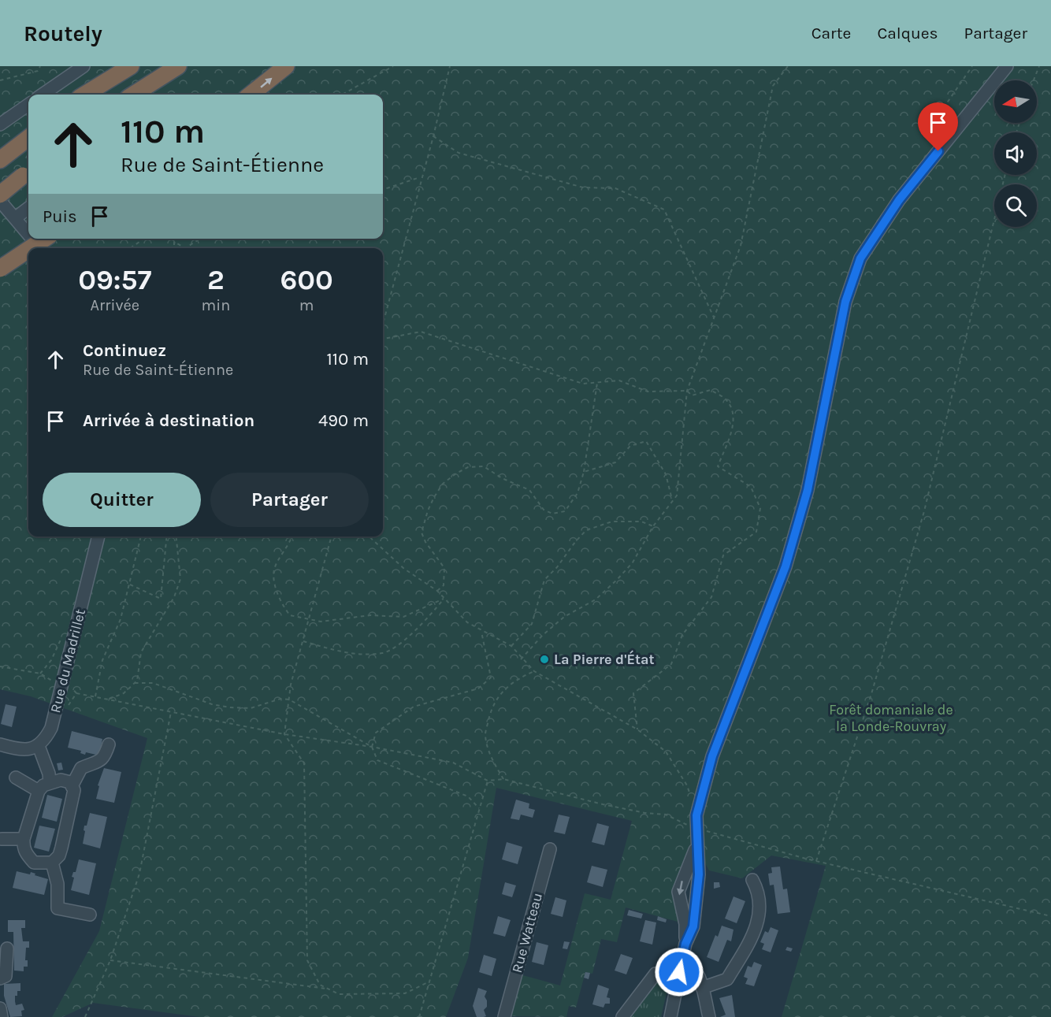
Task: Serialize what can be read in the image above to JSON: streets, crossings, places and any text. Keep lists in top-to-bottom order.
{
  "streets": {
    "street": ["Rue du Madrillet", "Rue Watteau"]
  },
  "parks": ["Forêt domaniale de la Londe-Rouvray"],
  "places": ["La Pierre d'État"],
  "north": "left",
  "page": {
    "header": "Routely",
    "nav": ["Carte", "Calques", "Partager"],
    "turn": ["110 m", "Rue de Saint-Étienne"],
    "then": "Puis",
    "eta": [
      "09:57",
      "Arrivée",
      "2",
      "min",
      "600",
      "m"
    ],
    "list": [
      {
        "name": "Continuez",
        "note": "Rue de Saint-Étienne",
        "value": "110 m"
      },
      {
        "name": "Arrivée à destination",
        "value": "490 m"
      }
    ],
    "buttons": ["Quitter", "Partager"]
  }
}
